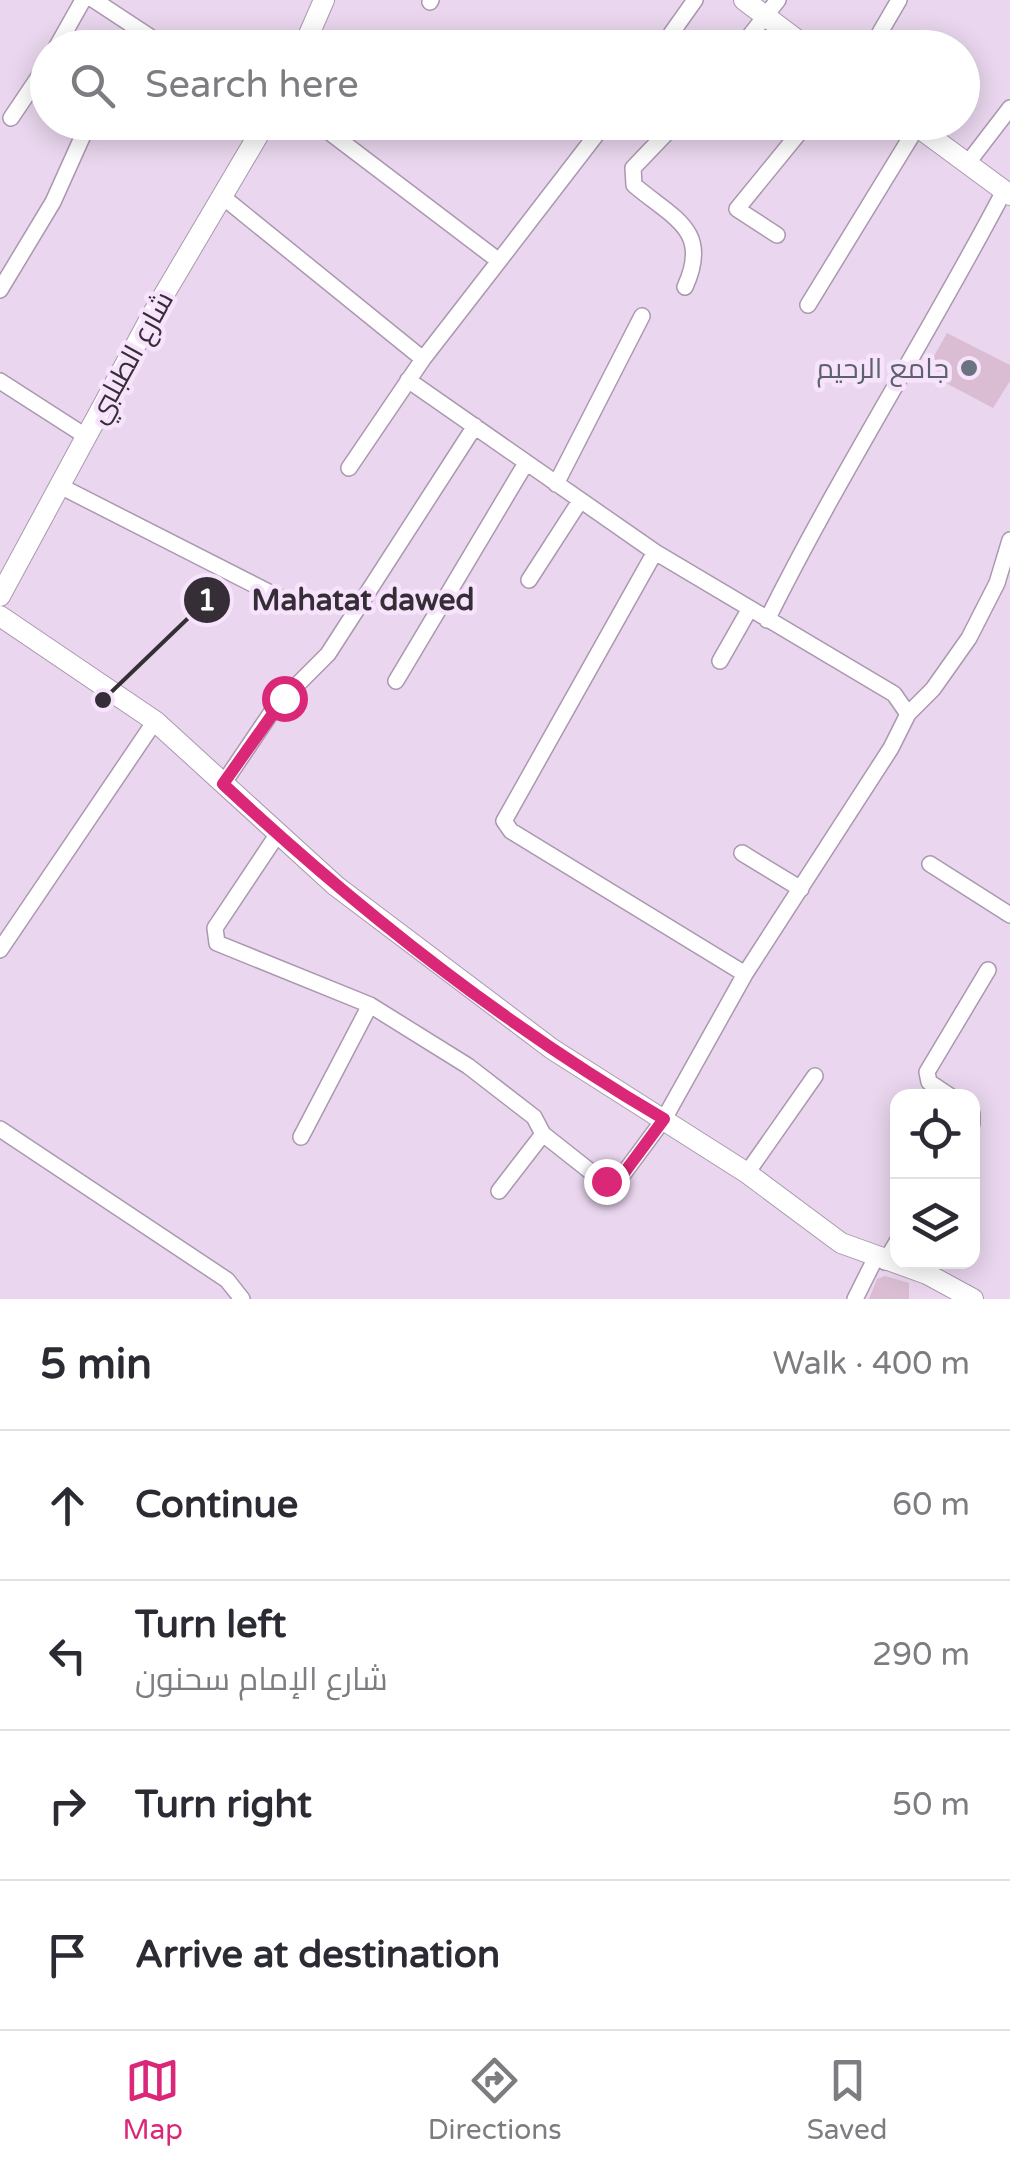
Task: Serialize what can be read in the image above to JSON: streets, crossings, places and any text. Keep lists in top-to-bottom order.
{
  "streets": {
    "street": ["شارع الطبلبي"]
  },
  "places": ["جامع الرحيم", "Mahatat dawed"],
  "page": {
    "search": "Search here",
    "heading": ["5 min", "Walk · 400 m"],
    "list": [
      ["Continue", "60 m"],
      ["Turn left", "شارع الإمام سحنون", "290 m"],
      ["Turn right", "50 m"],
      "Arrive at destination"
    ],
    "nav": ["Map", "Directions", "Saved"]
  }
}
